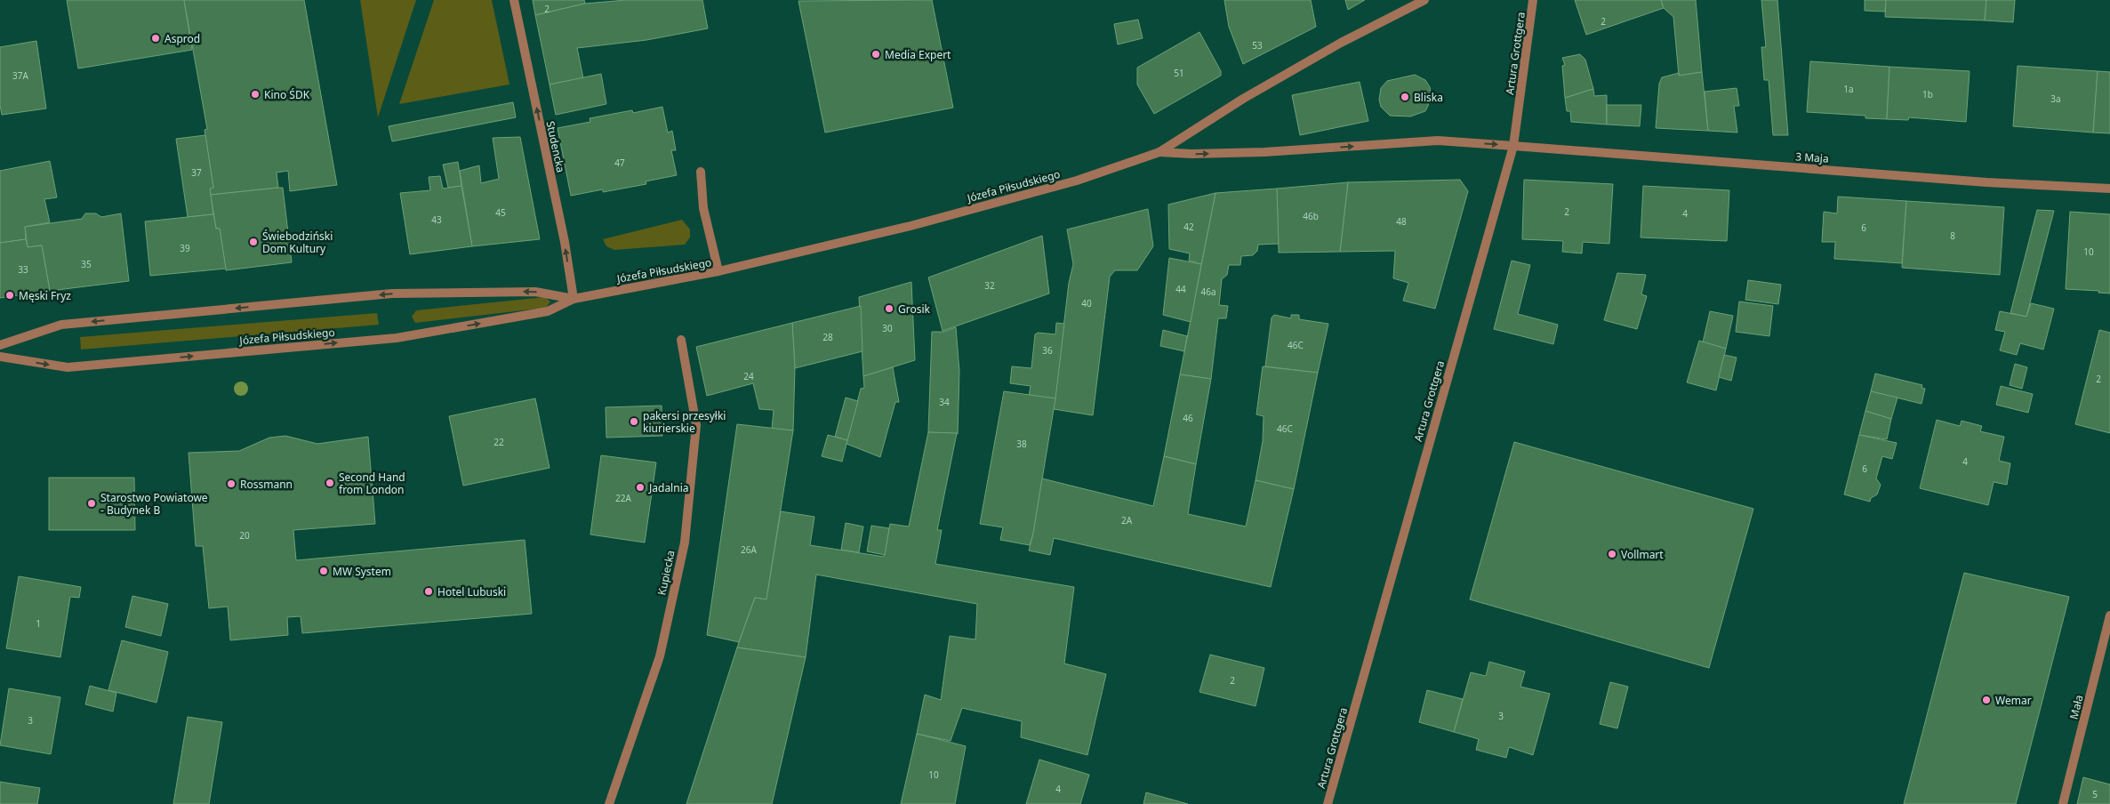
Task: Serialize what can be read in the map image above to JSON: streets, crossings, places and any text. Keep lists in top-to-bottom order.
{
  "streets": {
    "street": [
      "Artura Grottgera",
      "Studencka",
      "3 Maja",
      "Józefa Piłsudskiego",
      "Kupiecka",
      "Mała"
    ]
  },
  "crossings": [
    ["Artura Grottgera", "3 Maja"],
    ["Studencka", "Józefa Piłsudskiego"],
    ["3 Maja", "Józefa Piłsudskiego"]
  ],
  "one_way": ["Studencka", "3 Maja"],
  "places": [
    "Asprod",
    "Media Expert",
    "Kino ŚDK",
    "Bliska",
    "Świebodziński Dom Kultury",
    "Męski Fryz",
    "Grosik",
    "pakersi przesyłki kiurierskie",
    "Second Hand from London",
    "Rossmann",
    "Jadalnia",
    "Starostwo Powiatowe - Budynek B",
    "Vollmart",
    "MW System",
    "Hotel Lubuski",
    "Wemar"
  ],
  "house_numbers": [
    "2",
    "2",
    "53",
    "51",
    "37A",
    "1a",
    "1b",
    "3a",
    "47",
    "37",
    "2",
    "45",
    "4",
    "46b",
    "43",
    "48",
    "42",
    "6",
    "8",
    "39",
    "10",
    "35",
    "33",
    "32",
    "44",
    "46a",
    "40",
    "30",
    "28",
    "46C",
    "36",
    "24",
    "2",
    "34",
    "46",
    "46C",
    "22",
    "38",
    "4",
    "6",
    "22A",
    "2A",
    "20",
    "26A",
    "1",
    "2",
    "3",
    "3",
    "10",
    "4",
    "5"
  ]
}
